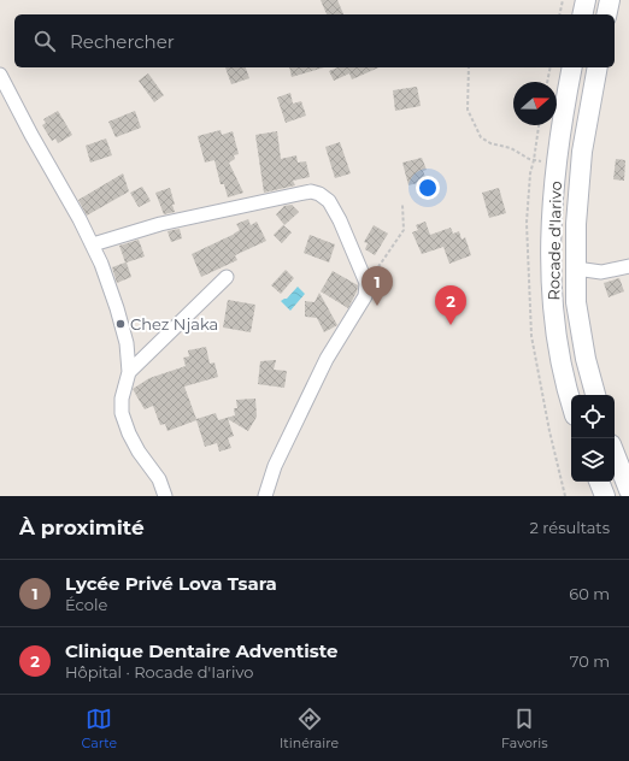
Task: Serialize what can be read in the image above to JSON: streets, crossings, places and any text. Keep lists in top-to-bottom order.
{
  "streets": {
    "main road": ["Rocade d'Iarivo"]
  },
  "places": ["Chez Njaka"],
  "north": "right",
  "page": {
    "search": "Rechercher",
    "pins": ["1", "2"],
    "heading": ["À proximité", "2 résultats"],
    "list": [
      {
        "mark": "1",
        "name": "Lycée Privé Lova Tsara",
        "note": "École",
        "value": "60 m"
      },
      {
        "mark": "2",
        "name": "Clinique Dentaire Adventiste",
        "note": "Hôpital · Rocade d'Iarivo",
        "value": "70 m"
      }
    ],
    "nav": ["Carte", "Itinéraire", "Favoris"]
  }
}
